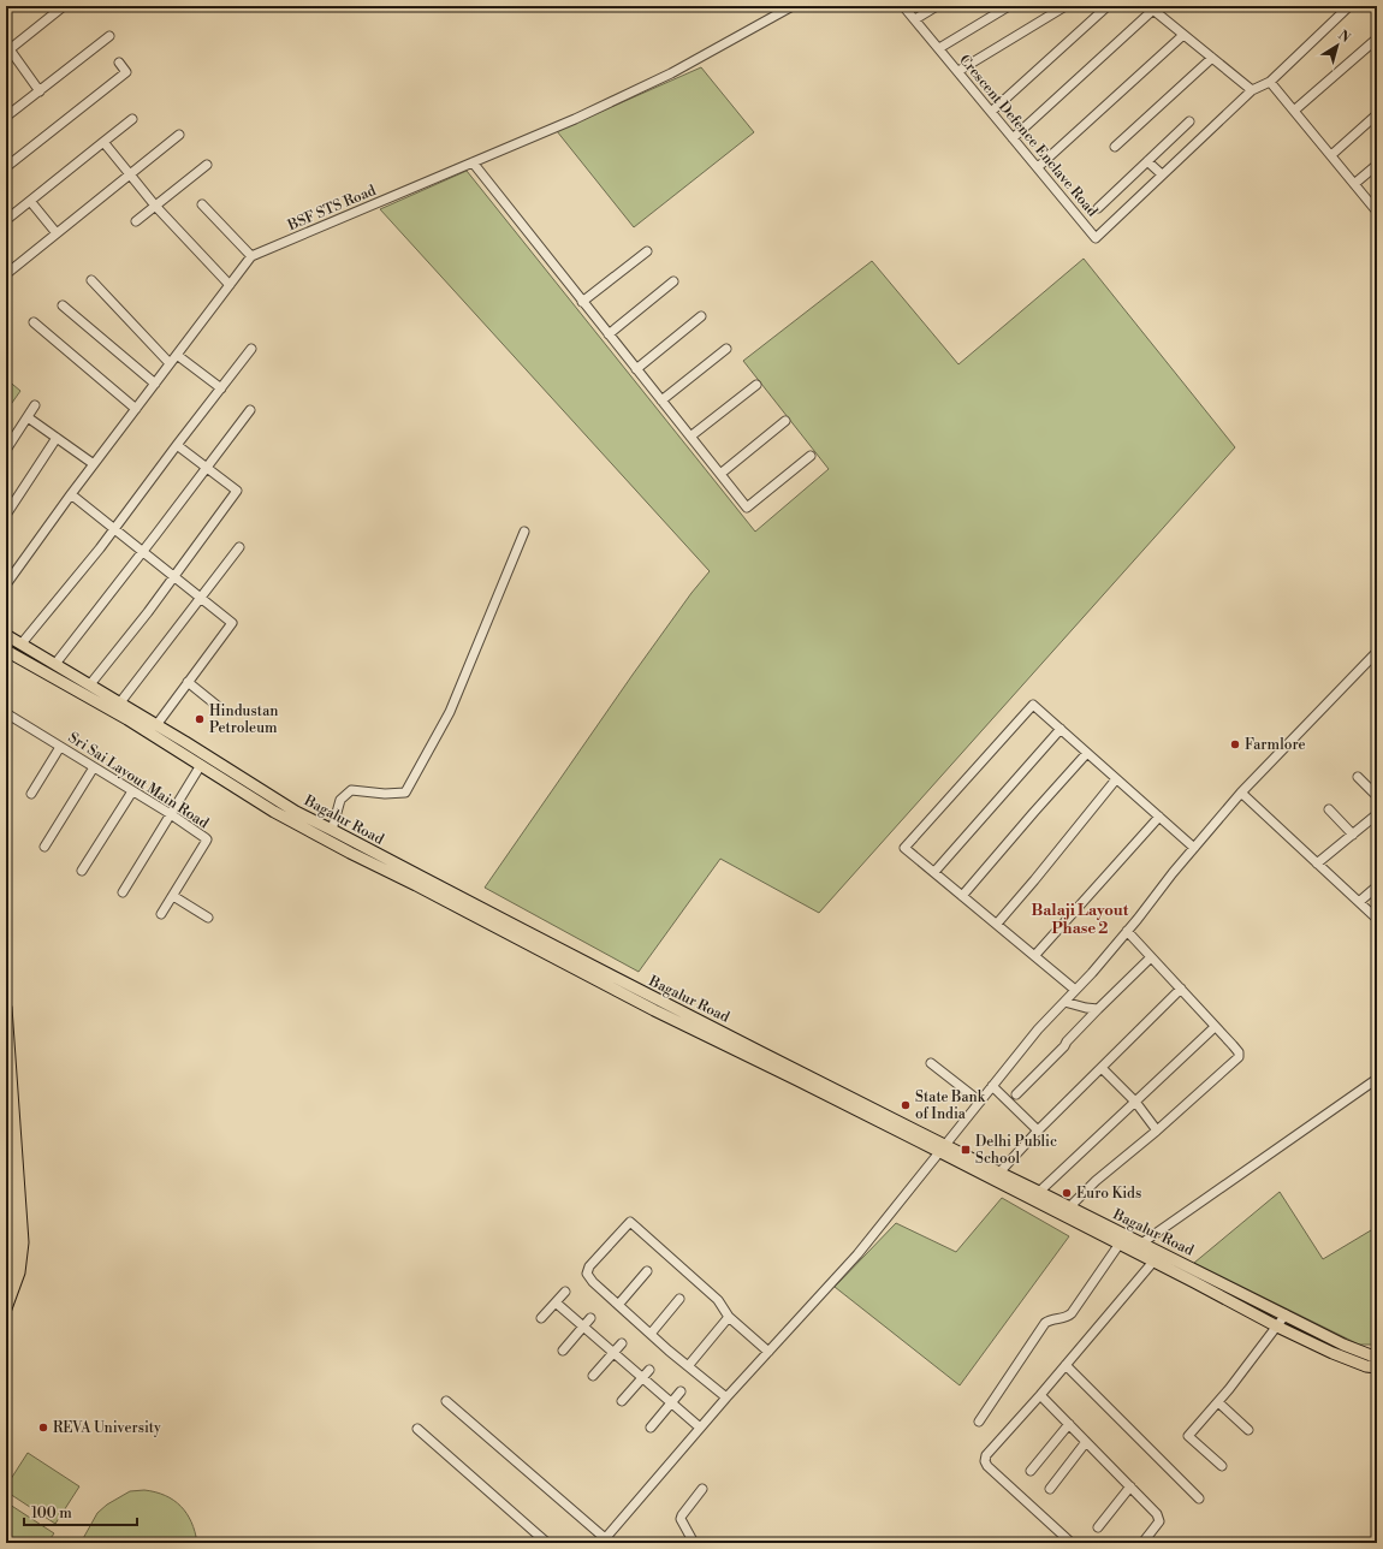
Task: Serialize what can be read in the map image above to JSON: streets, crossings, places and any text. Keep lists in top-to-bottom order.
{
  "streets": {
    "main road": ["Bagalur Road"],
    "street": ["Crescent Defence Enclave Road", "BSF STS Road", "Sri Sai Layout Main Road"]
  },
  "districts": ["Balaji Layout Phase 2"],
  "places": {
    "other": [
      "Hindustan Petroleum",
      "Farmlore",
      "State Bank of India",
      "Euro Kids",
      "REVA University"
    ],
    "transit": ["Delhi Public School"]
  },
  "scale_bar": "100 m",
  "north": "top right"
}
